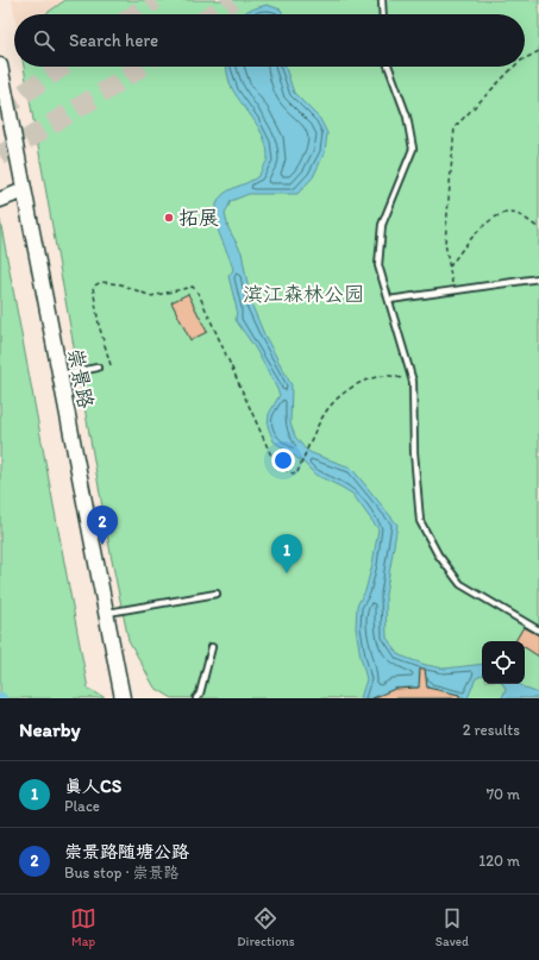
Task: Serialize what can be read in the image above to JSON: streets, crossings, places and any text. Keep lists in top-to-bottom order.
{
  "streets": {
    "street": ["崇景路"]
  },
  "parks": ["滨江森林公园"],
  "places": ["拓展"],
  "page": {
    "search": "Search here",
    "pins": ["2", "1"],
    "heading": ["Nearby", "2 results"],
    "list": [
      {
        "mark": "1",
        "name": "真人CS",
        "note": "Place",
        "value": "70 m"
      },
      {
        "mark": "2",
        "name": "崇景路随塘公路",
        "note": "Bus stop · 崇景路",
        "value": "120 m"
      }
    ],
    "nav": ["Map", "Directions", "Saved"]
  }
}
